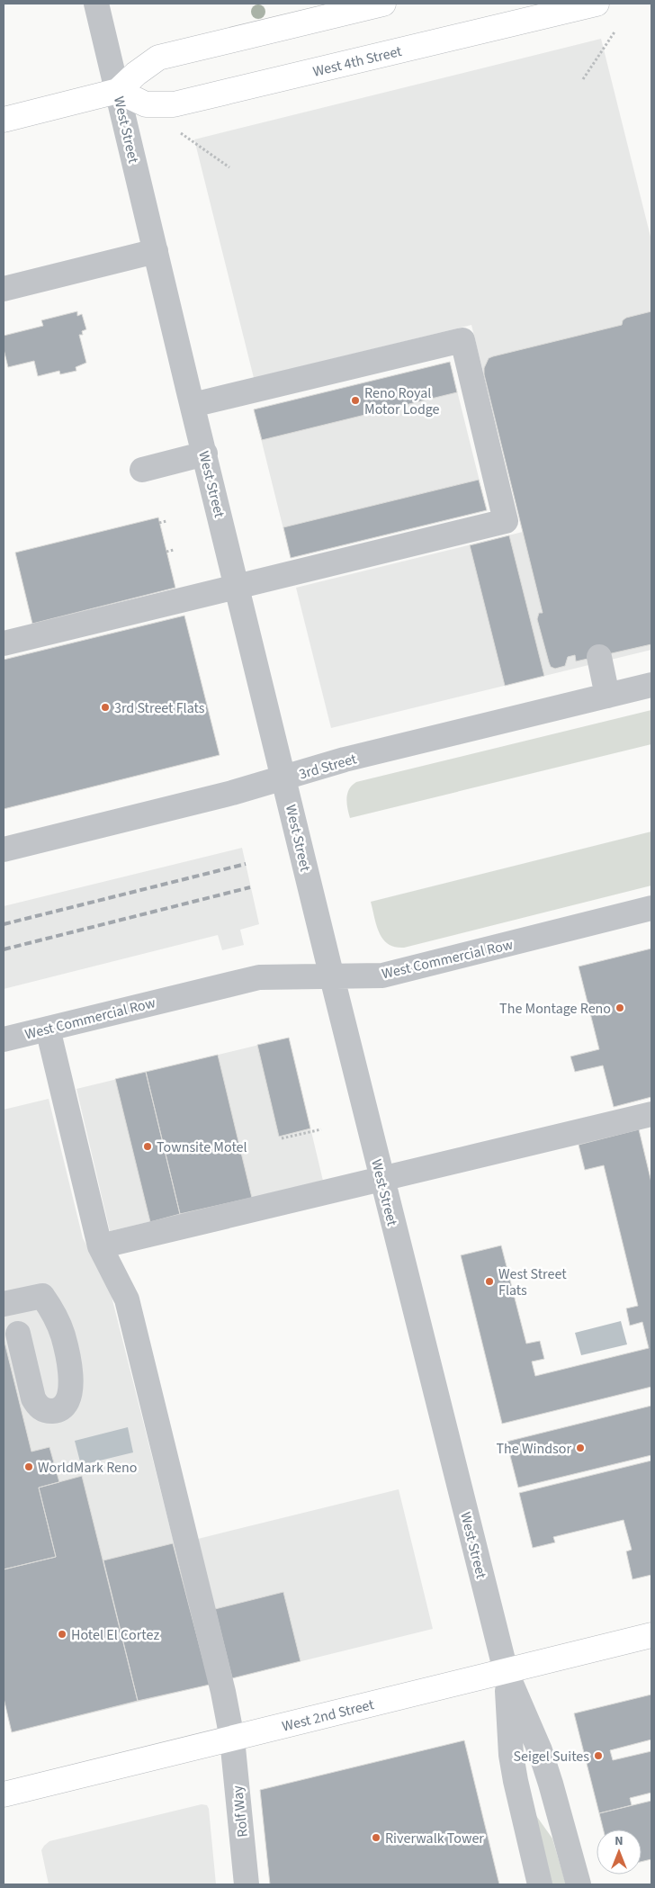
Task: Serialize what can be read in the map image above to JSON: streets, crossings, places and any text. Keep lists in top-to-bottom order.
{
  "streets": {
    "main road": ["West 4th Street", "West 2nd Street"],
    "street": [
      "West Street",
      "3rd Street",
      "West Commercial Row",
      "Rolf Way"
    ]
  },
  "crossings": [
    ["West 4th Street", "West Street"],
    ["West Street", "3rd Street"],
    ["West Street", "West Commercial Row"],
    ["West Street", "West 2nd Street"],
    ["West Commercial Row", "Rolf Way"],
    ["West 2nd Street", "Rolf Way"]
  ],
  "places": [
    "Reno Royal Motor Lodge",
    "3rd Street Flats",
    "The Montage Reno",
    "Townsite Motel",
    "West Street Flats",
    "The Windsor",
    "WorldMark Reno",
    "Hotel El Cortez",
    "Seigel Suites",
    "Riverwalk Tower"
  ],
  "north": "top"
}
